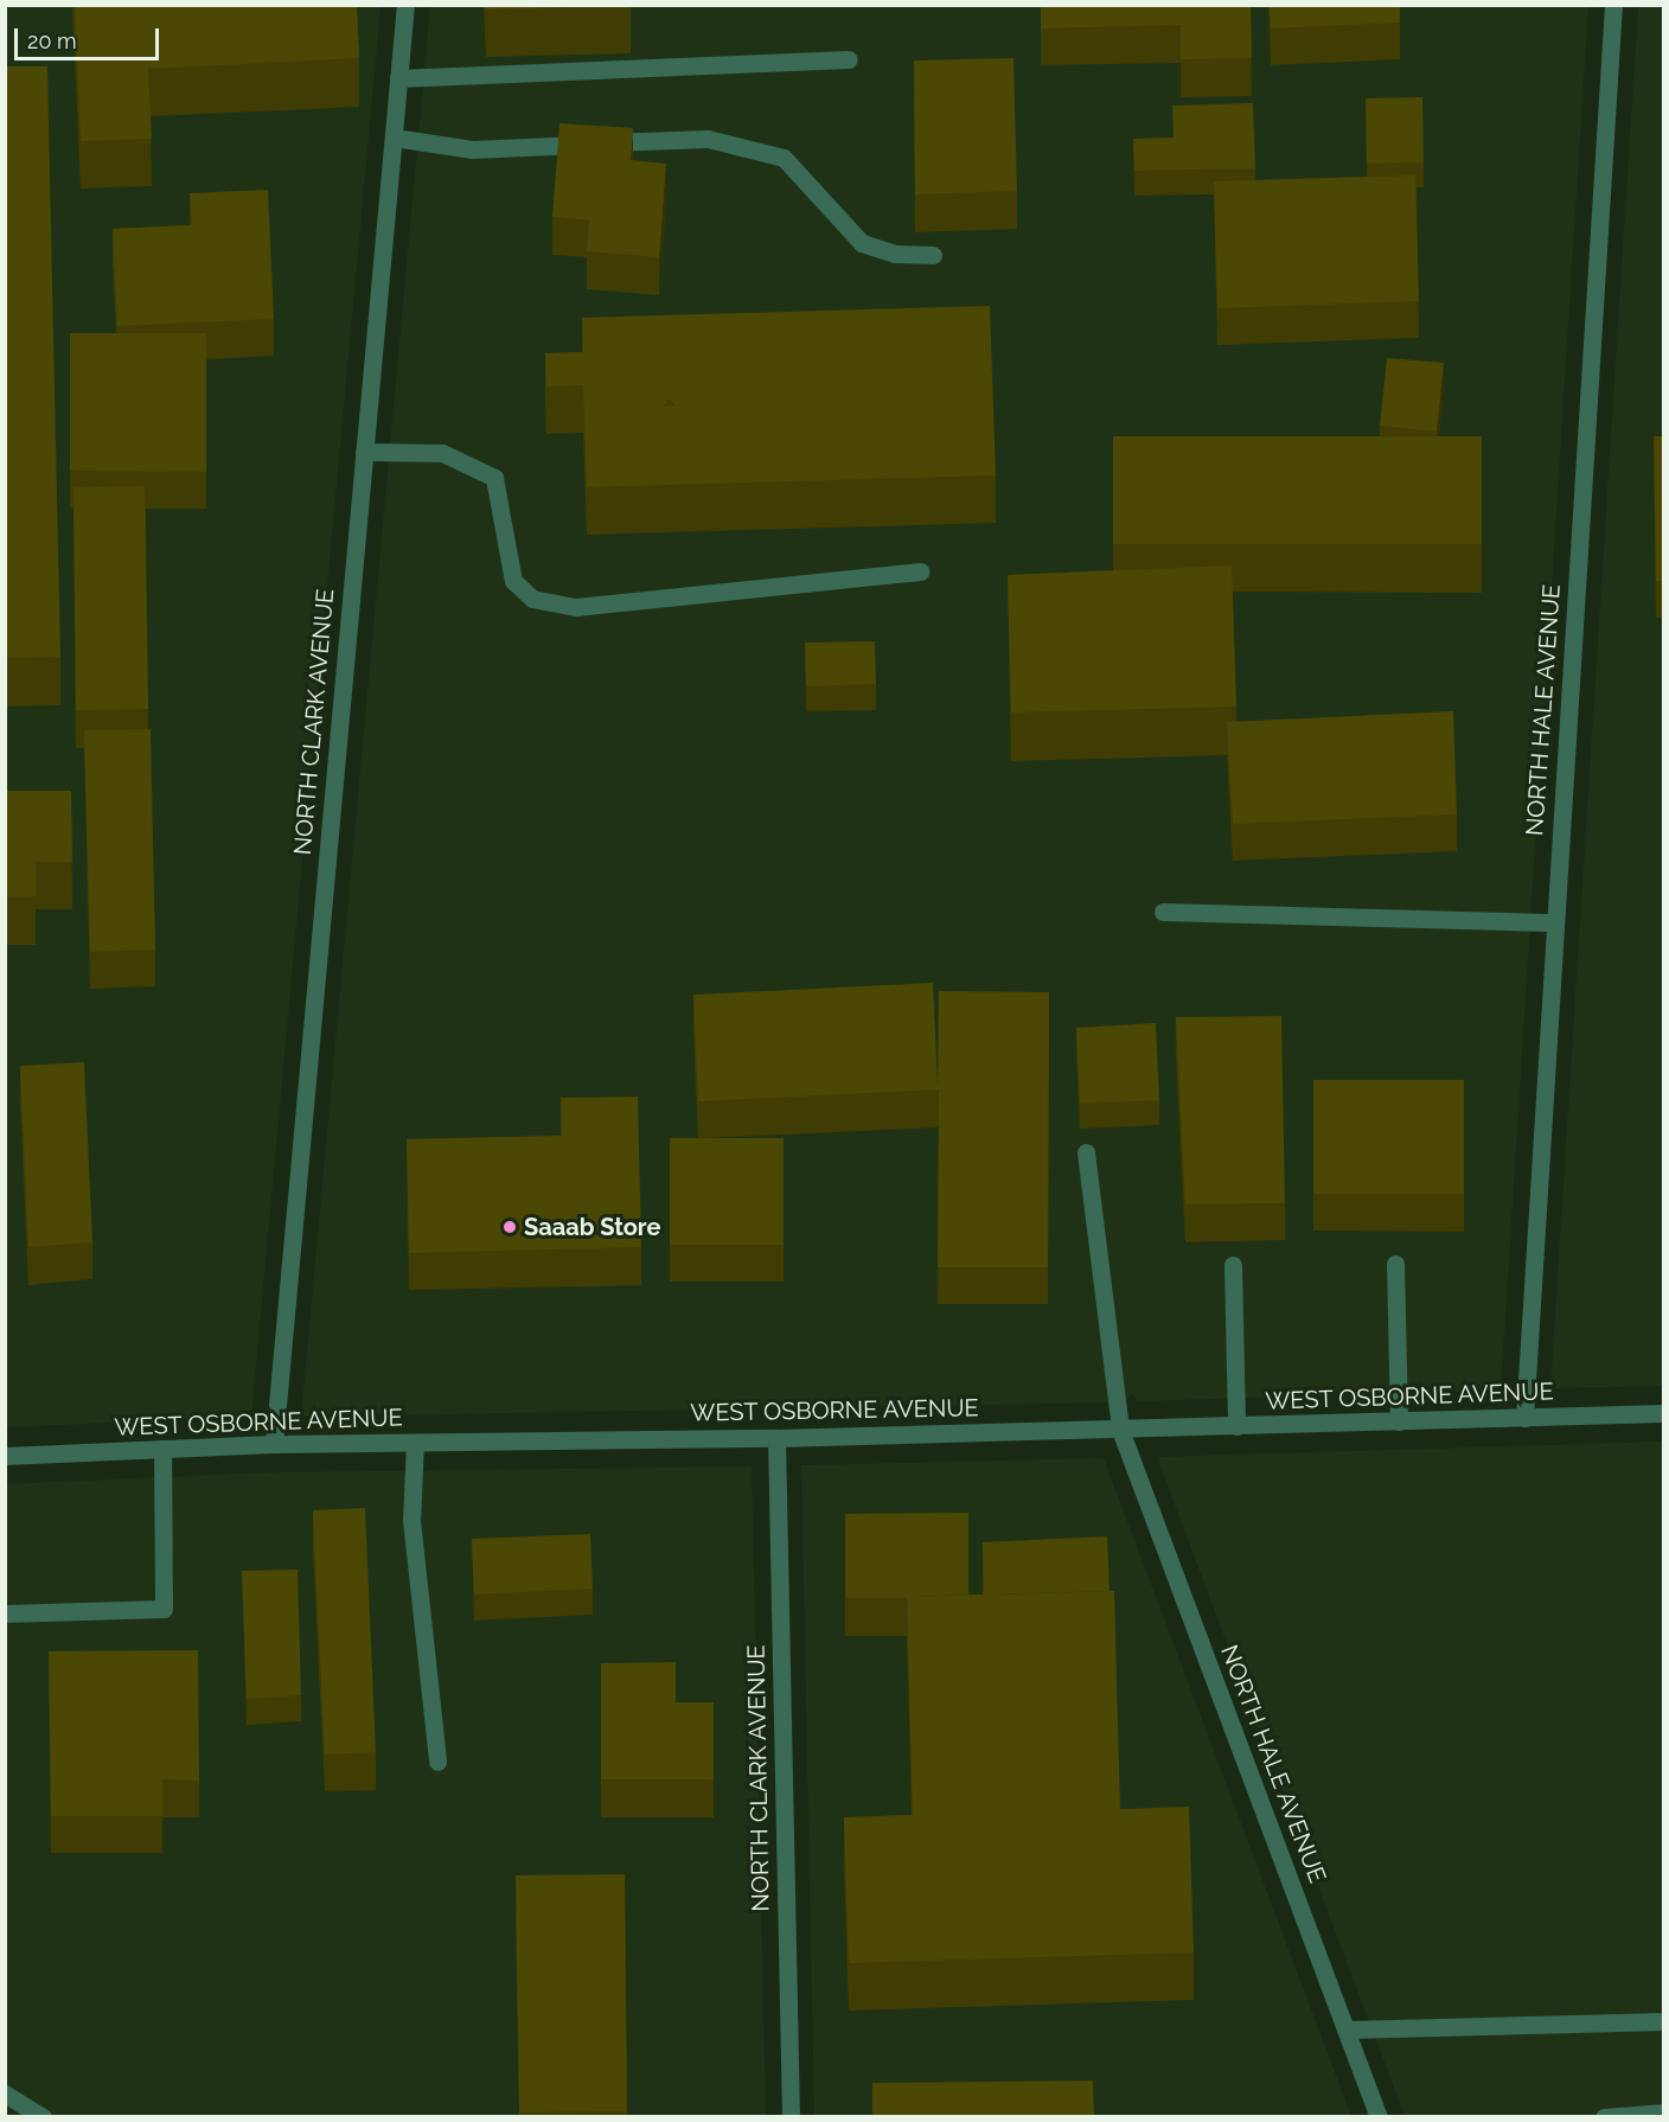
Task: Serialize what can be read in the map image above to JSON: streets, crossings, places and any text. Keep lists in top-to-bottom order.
{
  "streets": {
    "street": ["NORTH HALE AVENUE", "NORTH CLARK AVENUE", "WEST OSBORNE AVENUE"]
  },
  "crossings": [
    ["NORTH HALE AVENUE", "WEST OSBORNE AVENUE"],
    ["NORTH CLARK AVENUE", "WEST OSBORNE AVENUE"]
  ],
  "places": ["Saaab Store"],
  "scale_bar": "20 m"
}
